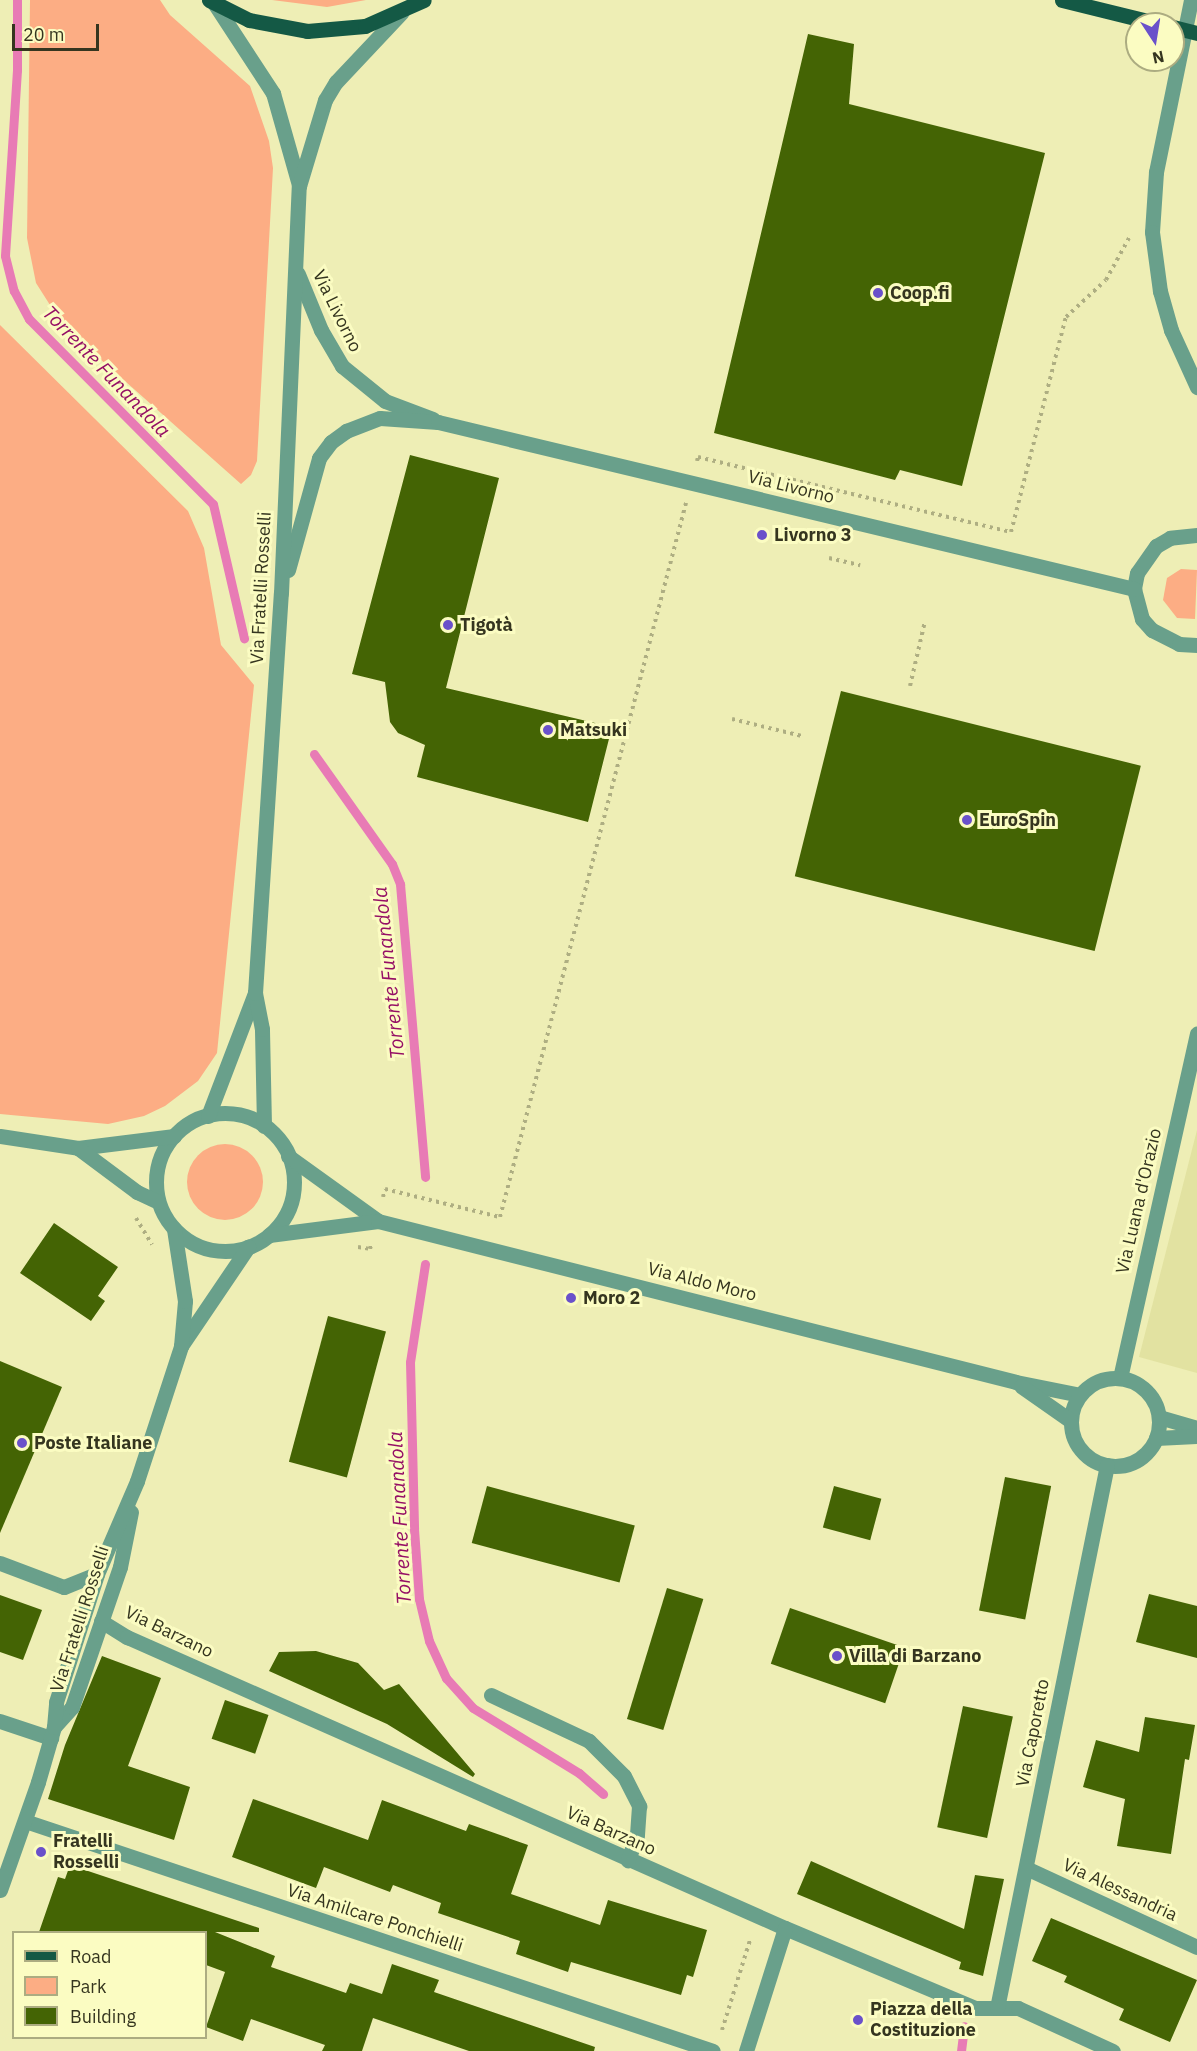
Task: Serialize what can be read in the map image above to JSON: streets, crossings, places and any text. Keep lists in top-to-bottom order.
{
  "streets": {
    "street": [
      "Via Livorno",
      "Via Fratelli Rosselli",
      "Via Luana d'Orazio",
      "Via Aldo Moro",
      "Via Barzano",
      "Via Caporetto",
      "Via Alessandria",
      "Via Amilcare Ponchielli"
    ]
  },
  "crossings": [
    ["Via Livorno", "Via Fratelli Rosselli"],
    ["Via Fratelli Rosselli", "Via Barzano"],
    ["Via Fratelli Rosselli", "Via Amilcare Ponchielli"],
    ["Via Luana d'Orazio", "Via Aldo Moro"],
    ["Via Luana d'Orazio", "Via Caporetto"],
    ["Via Aldo Moro", "Via Caporetto"],
    ["Via Barzano", "Via Caporetto"],
    ["Via Caporetto", "Via Alessandria"]
  ],
  "water": ["Torrente Funandola"],
  "places": [
    "Coop.fi",
    "Livorno 3",
    "Tigotà",
    "Matsuki",
    "EuroSpin",
    "Moro 2",
    "Poste Italiane",
    "Villa di Barzano",
    "Fratelli Rosselli",
    "Piazza della Costituzione"
  ],
  "legend": ["Road", "Park", "Building"],
  "scale_bar": "20 m",
  "north": "bottom"
}
